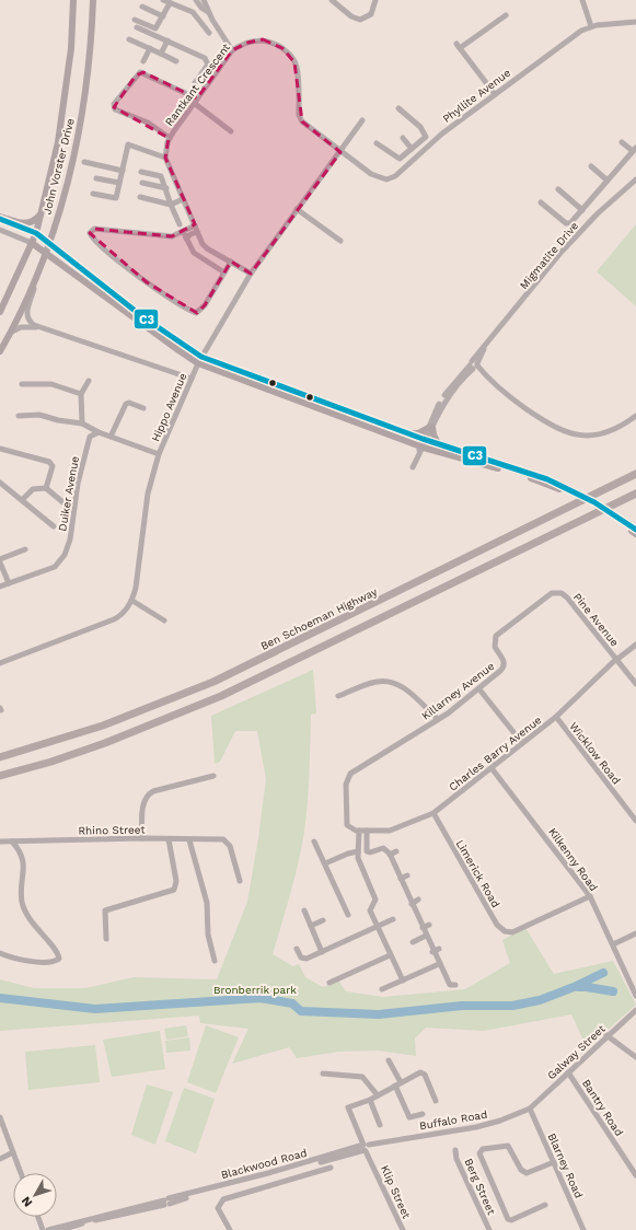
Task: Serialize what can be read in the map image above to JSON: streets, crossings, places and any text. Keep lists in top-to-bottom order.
{
  "streets": {
    "highway": ["Ben Schoeman Highway"],
    "main road": ["John Vorster Drive"],
    "street": [
      "Rantkant Crescent",
      "Phyllite Avenue",
      "Migmatite Drive",
      "Hippo Avenue",
      "Duiker Avenue",
      "Pine Avenue",
      "Killarney Avenue",
      "Charles Barry Avenue",
      "Wicklow Road",
      "Rhino Street",
      "Kilkenny Road",
      "Limerick Road",
      "Galway Street",
      "Bantry Road",
      "Buffalo Road",
      "Blackwood Road",
      "Blarney Road",
      "Berg Street",
      "Klip Street"
    ]
  },
  "crossings": [
    ["Rantkant Crescent", "Phyllite Avenue"],
    ["Rantkant Crescent", "Hippo Avenue"],
    ["Phyllite Avenue", "Hippo Avenue"],
    ["Pine Avenue", "Killarney Avenue"],
    ["Pine Avenue", "Charles Barry Avenue"],
    ["Killarney Avenue", "Charles Barry Avenue"],
    ["Charles Barry Avenue", "Wicklow Road"],
    ["Charles Barry Avenue", "Kilkenny Road"],
    ["Charles Barry Avenue", "Limerick Road"],
    ["Kilkenny Road", "Limerick Road"],
    ["Galway Street", "Bantry Road"],
    ["Galway Street", "Buffalo Road"],
    ["Galway Street", "Blarney Road"],
    ["Buffalo Road", "Blackwood Road"],
    ["Buffalo Road", "Blarney Road"],
    ["Buffalo Road", "Klip Street"],
    ["Blackwood Road", "Klip Street"]
  ],
  "parks": ["Bronberrik park"],
  "lines": ["transit line C3"],
  "north": "bottom left"
}
